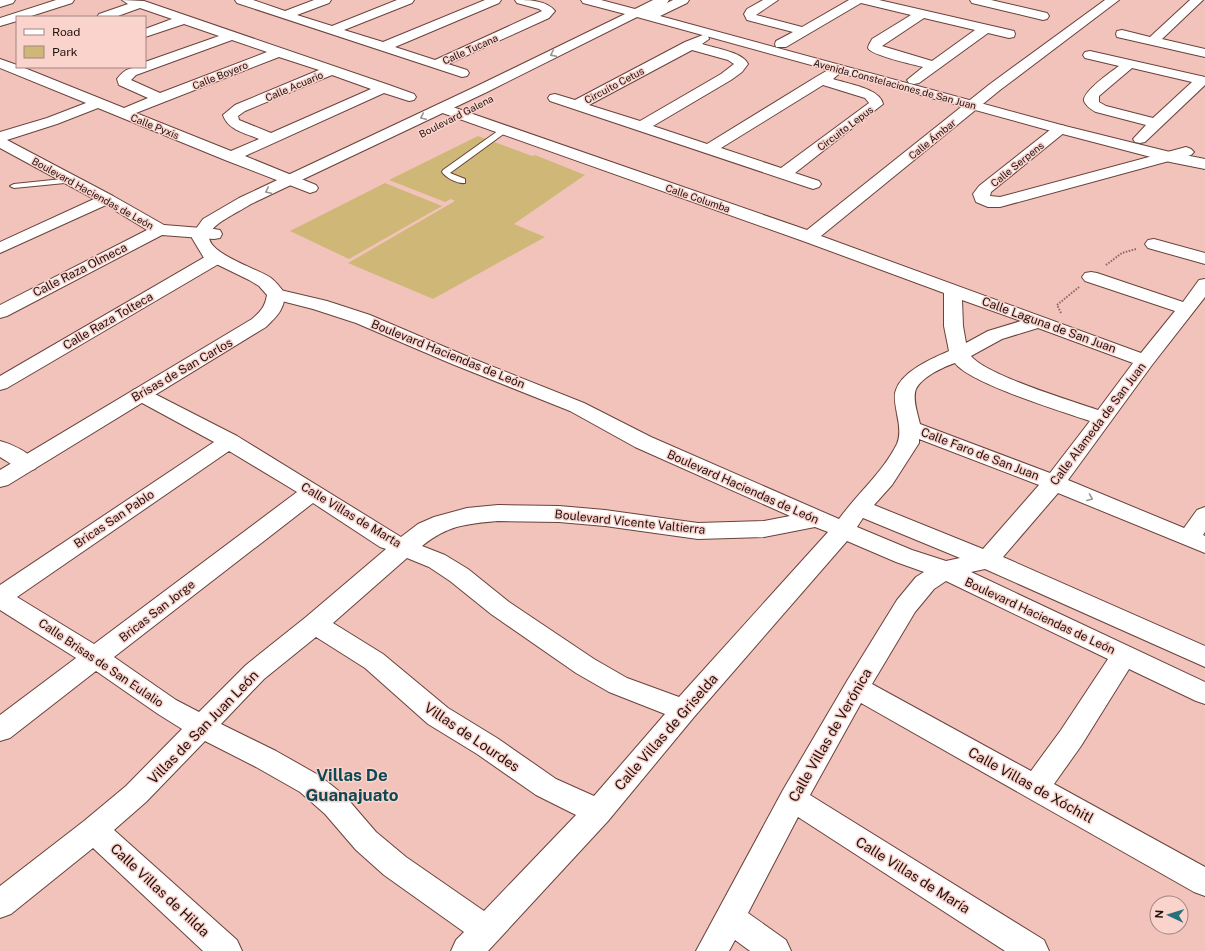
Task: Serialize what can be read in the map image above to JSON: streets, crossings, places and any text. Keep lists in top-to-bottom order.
{
  "streets": {
    "street": [
      "Calle Tucana",
      "Calle Boyero",
      "Avenida Constelaciones de San Juan",
      "Circuito Cetus",
      "Calle Acuario",
      "Boulevard Galena",
      "Calle Pyxis",
      "Circuito Lepus",
      "Calle Ámbar",
      "Calle Serpens",
      "Boulevard Haciendas de León",
      "Calle Columba",
      "Calle Raza Olmeca",
      "Calle Raza Tolteca",
      "Calle Laguna de San Juan",
      "Brisas de San Carlos",
      "Calle Alameda de San Juan",
      "Calle Faro de San Juan",
      "Calle Villas de Marta",
      "Bricas San Pablo",
      "Boulevard Vicente Valtierra",
      "Bricas San Jorge",
      "Calle Brisas de San Eulalio",
      "Villas de San Juan León",
      "Calle Villas de Griselda",
      "Calle Villas de Verónica",
      "Villas de Lourdes",
      "Calle Villas de Xóchitl",
      "Calle Villas de María",
      "Calle Villas de Hilda"
    ]
  },
  "crossings": [
    ["Calle Boyero", "Calle Acuario"],
    ["Calle Boyero", "Calle Pyxis"],
    ["Avenida Constelaciones de San Juan", "Circuito Cetus"],
    ["Avenida Constelaciones de San Juan", "Boulevard Galena"],
    ["Avenida Constelaciones de San Juan", "Calle Ámbar"],
    ["Avenida Constelaciones de San Juan", "Calle Serpens"],
    ["Circuito Cetus", "Circuito Lepus"],
    ["Boulevard Galena", "Calle Pyxis"],
    ["Boulevard Galena", "Boulevard Haciendas de León"],
    ["Boulevard Galena", "Calle Columba"],
    ["Boulevard Galena", "Calle Raza Tolteca"],
    ["Calle Ámbar", "Calle Columba"],
    ["Boulevard Haciendas de León", "Calle Raza Olmeca"],
    ["Boulevard Haciendas de León", "Calle Raza Tolteca"],
    ["Boulevard Haciendas de León", "Brisas de San Carlos"],
    ["Boulevard Haciendas de León", "Boulevard Vicente Valtierra"],
    ["Boulevard Haciendas de León", "Calle Villas de Griselda"],
    ["Boulevard Haciendas de León", "Calle Villas de Verónica"],
    ["Calle Columba", "Calle Laguna de San Juan"],
    ["Calle Laguna de San Juan", "Calle Alameda de San Juan"],
    ["Brisas de San Carlos", "Calle Villas de Marta"],
    ["Calle Alameda de San Juan", "Calle Faro de San Juan"],
    ["Calle Alameda de San Juan", "Calle Villas de Verónica"],
    ["Calle Faro de San Juan", "Calle Villas de Griselda"],
    ["Calle Villas de Marta", "Bricas San Pablo"],
    ["Calle Villas de Marta", "Boulevard Vicente Valtierra"],
    ["Calle Villas de Marta", "Bricas San Jorge"],
    ["Calle Villas de Marta", "Villas de San Juan León"],
    ["Calle Villas de Marta", "Calle Villas de Griselda"],
    ["Bricas San Pablo", "Calle Brisas de San Eulalio"],
    ["Boulevard Vicente Valtierra", "Villas de San Juan León"],
    ["Bricas San Jorge", "Calle Brisas de San Eulalio"],
    ["Calle Brisas de San Eulalio", "Villas de San Juan León"],
    ["Calle Brisas de San Eulalio", "Calle Villas de Griselda"],
    ["Villas de San Juan León", "Villas de Lourdes"],
    ["Villas de San Juan León", "Calle Villas de Hilda"],
    ["Calle Villas de Griselda", "Villas de Lourdes"],
    ["Calle Villas de Verónica", "Calle Villas de Xóchitl"],
    ["Calle Villas de Verónica", "Calle Villas de María"]
  ],
  "districts": ["Villas De Guanajuato"],
  "legend": ["Road", "Park"],
  "north": "left"
}
